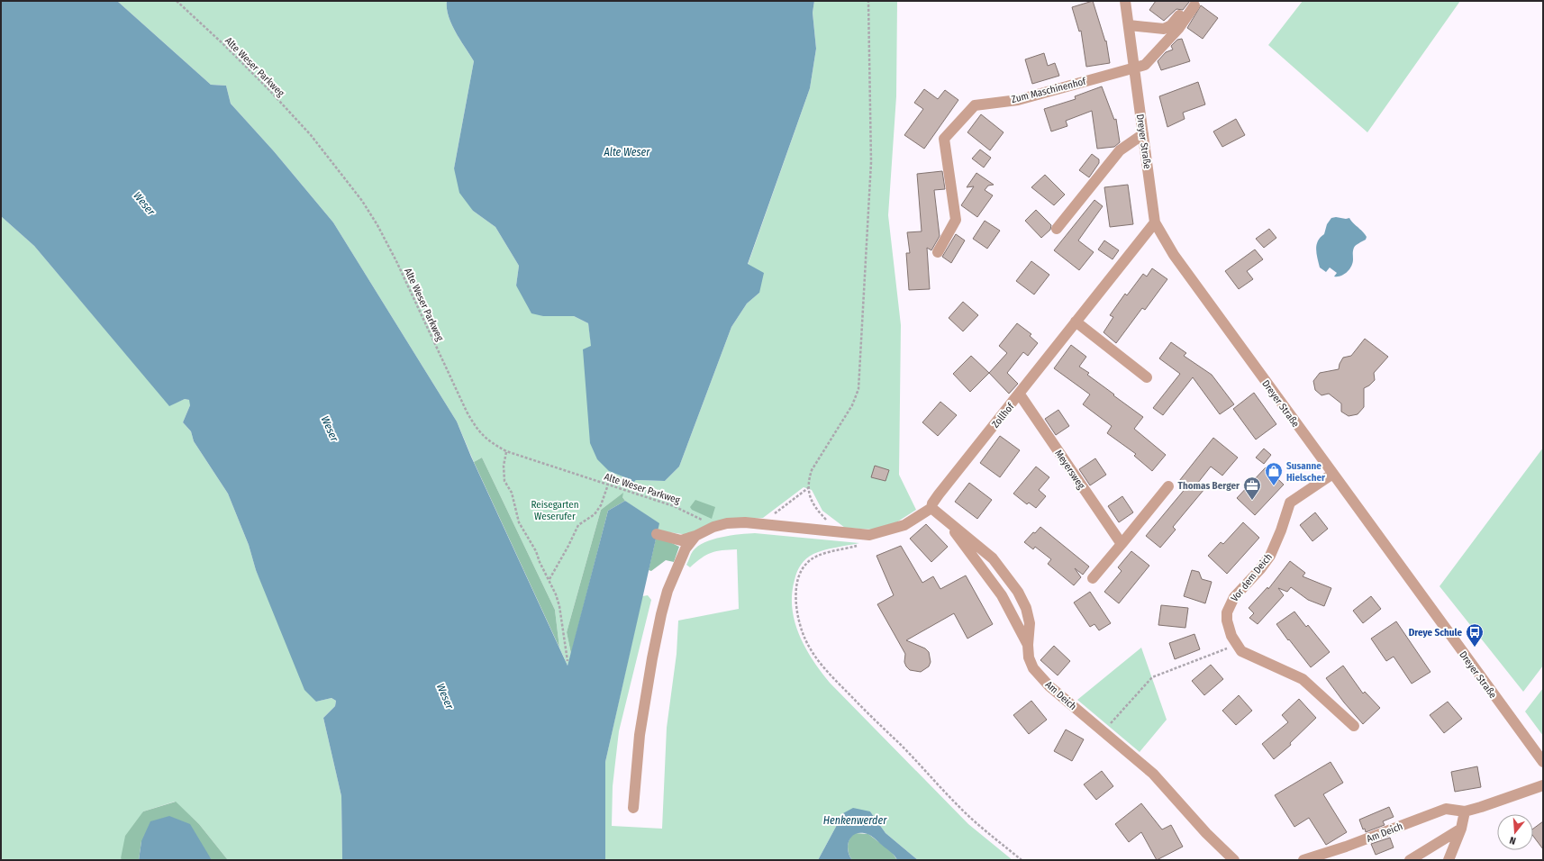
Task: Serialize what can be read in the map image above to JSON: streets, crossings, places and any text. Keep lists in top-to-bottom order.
{
  "streets": {
    "street": [
      "Zum Maschinenhof",
      "Dreyer Straße",
      "Zollhof",
      "Meyersweg",
      "Vor dem Deich",
      "Am Deich"
    ],
    "path": ["Alte Weser Parkweg"]
  },
  "crossings": [
    ["Zum Maschinenhof", "Dreyer Straße"],
    ["Dreyer Straße", "Zollhof"],
    ["Dreyer Straße", "Vor dem Deich"],
    ["Zollhof", "Meyersweg"],
    ["Zollhof", "Am Deich"]
  ],
  "water": ["Alte Weser", "Weser", "Henkenwerder"],
  "parks": ["Reisegarten Weserufer"],
  "places": {
    "shop": ["Susanne Hielscher"],
    "office": ["Thomas Berger"],
    "bus stop": ["Dreye Schule"]
  },
  "north": "bottom"
}
